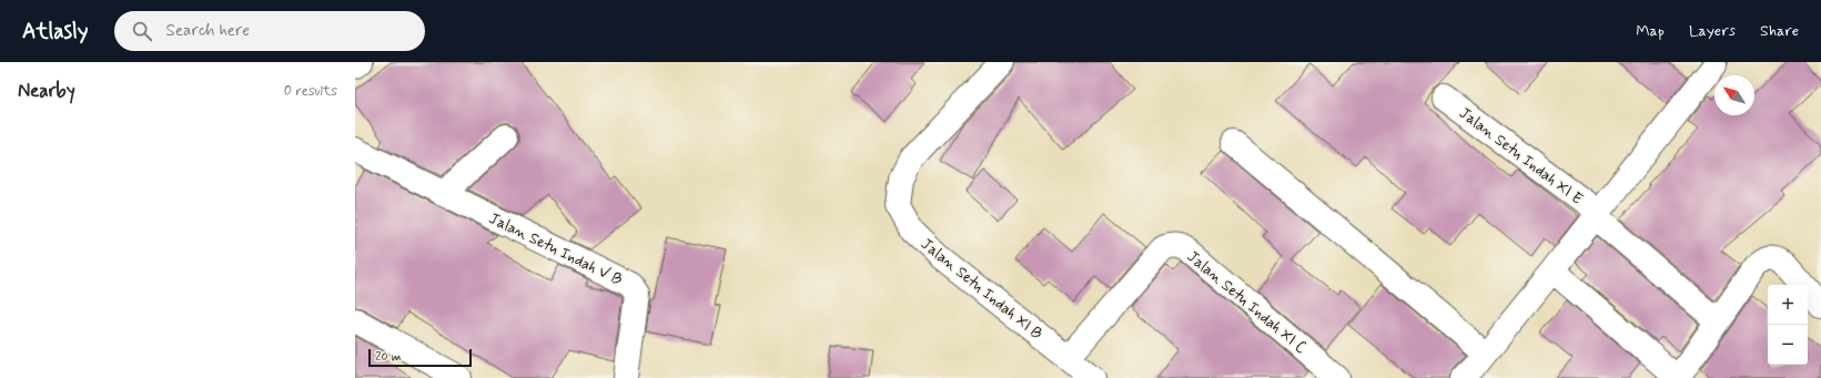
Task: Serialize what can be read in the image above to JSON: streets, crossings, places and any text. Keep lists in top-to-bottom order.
{
  "streets": {
    "street": [
      "Jalan Setu Indah XI E",
      "Jalan Setu Indah V B",
      "Jalan Setu Indah XI B",
      "Jalan Setu Indah XI C"
    ]
  },
  "crossings": [
    ["Jalan Setu Indah XI B", "Jalan Setu Indah XI C"]
  ],
  "scale_bar": "20 m",
  "north": "top left",
  "page": {
    "header": "Atlasly",
    "search": "Search here",
    "nav": ["Map", "Layers", "Share"],
    "heading": ["Nearby", "0 results"],
    "map_buttons": ["+", "−"],
    "scale": "20 m"
  }
}
